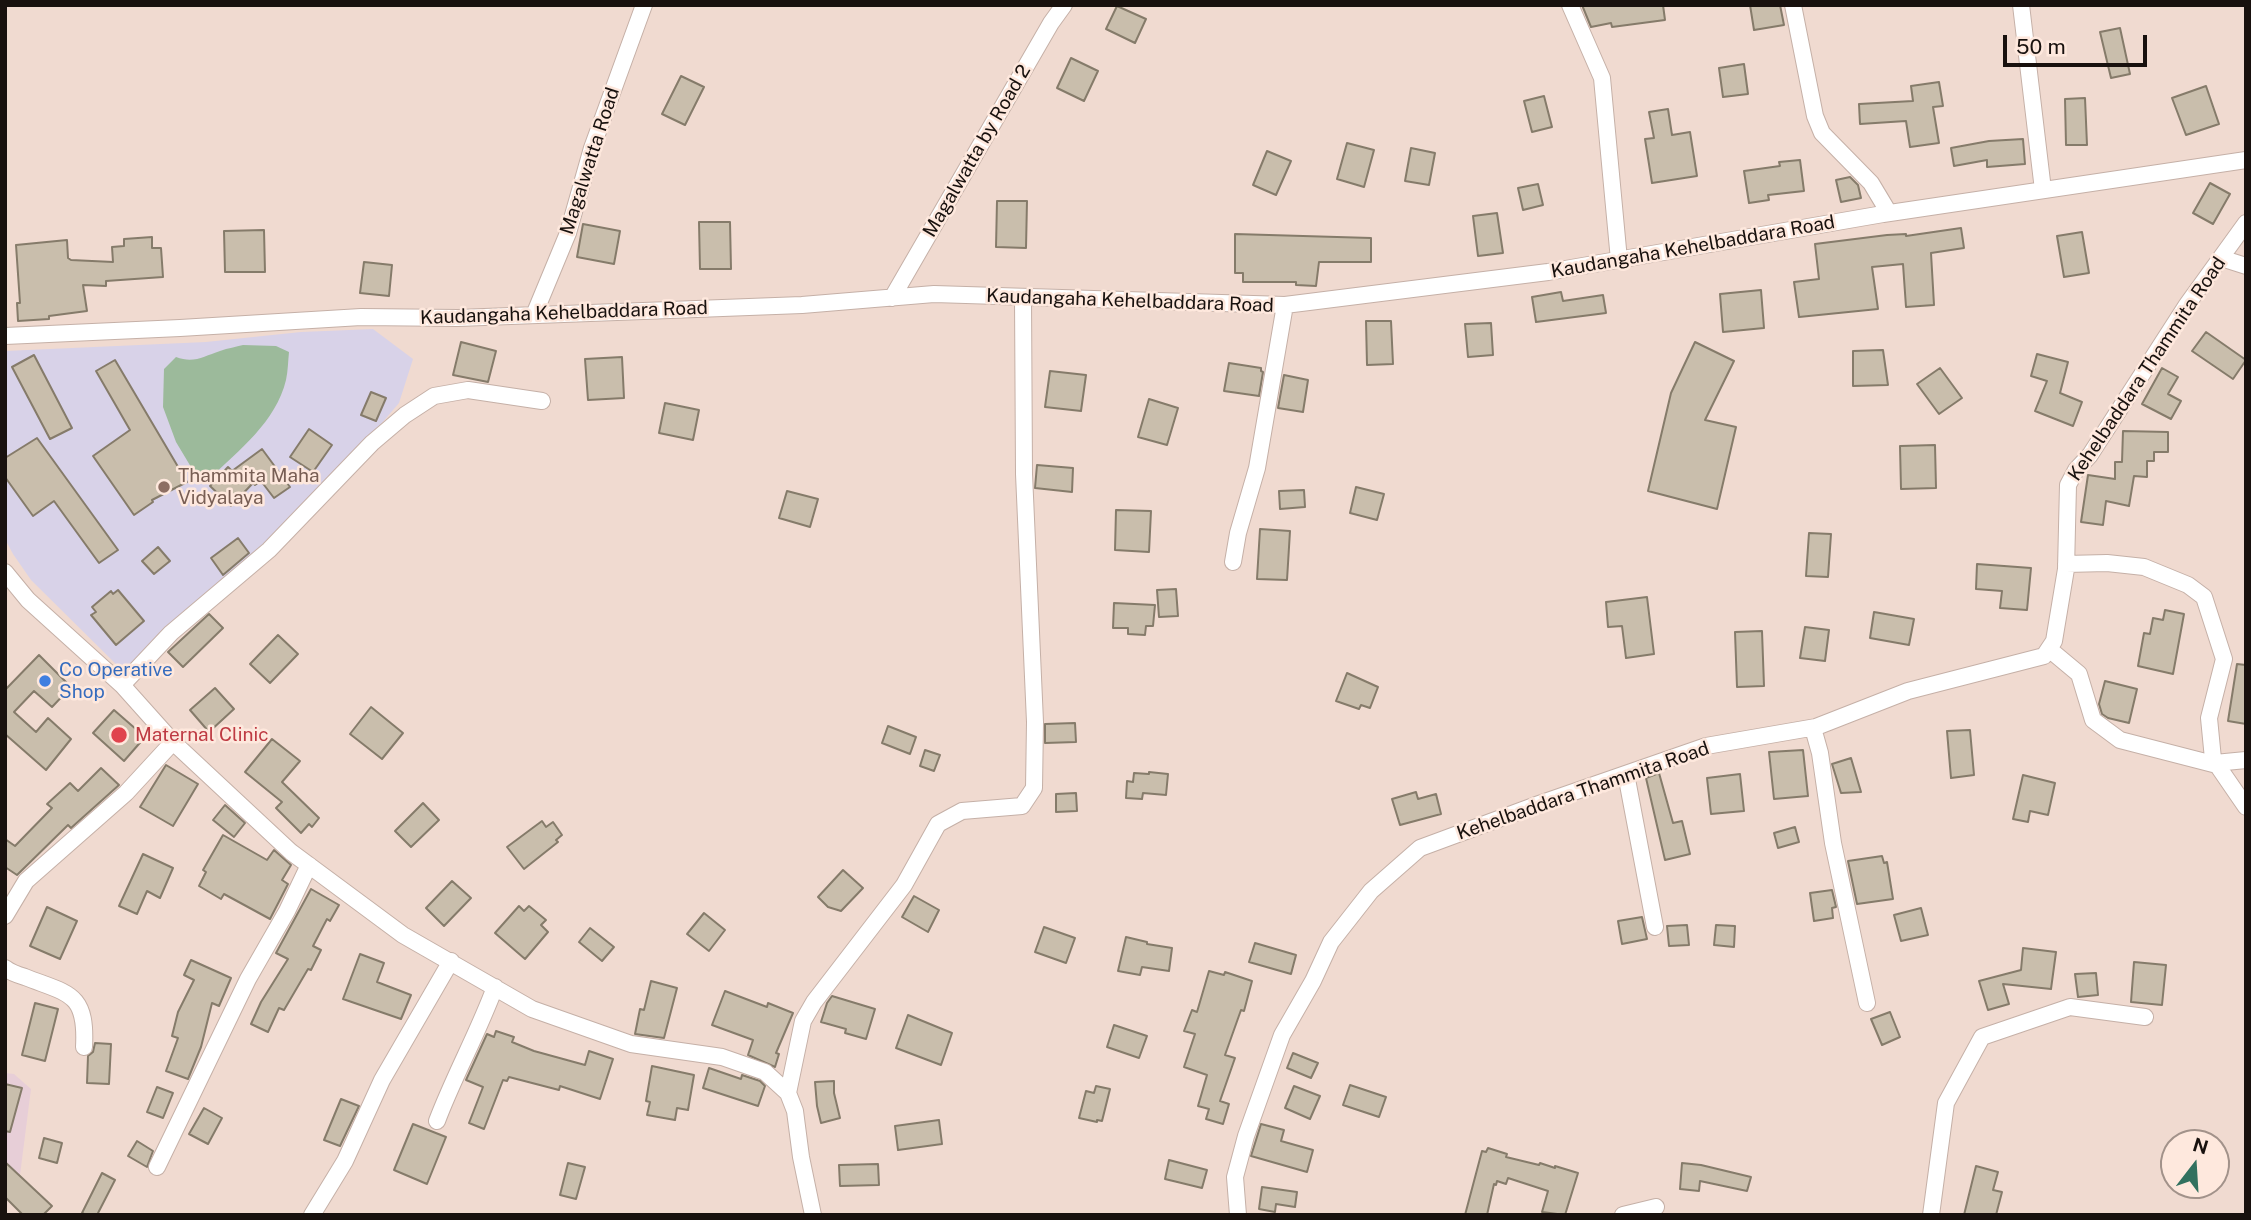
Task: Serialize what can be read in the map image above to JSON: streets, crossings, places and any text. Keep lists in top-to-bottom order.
{
  "streets": {
    "street": [
      "Magalwatta by Road 2",
      "Magalwatta Road",
      "Kaudangaha Kehelbaddara Road",
      "Kehelbaddara Thammita Road"
    ]
  },
  "crossings": [
    ["Magalwatta by Road 2", "Kaudangaha Kehelbaddara Road"],
    ["Magalwatta Road", "Kaudangaha Kehelbaddara Road"]
  ],
  "places": ["Thammita Maha Vidyalaya", "Co Operative Shop", "Maternal Clinic"],
  "scale_bar": "50 m",
  "north": "top"
}
